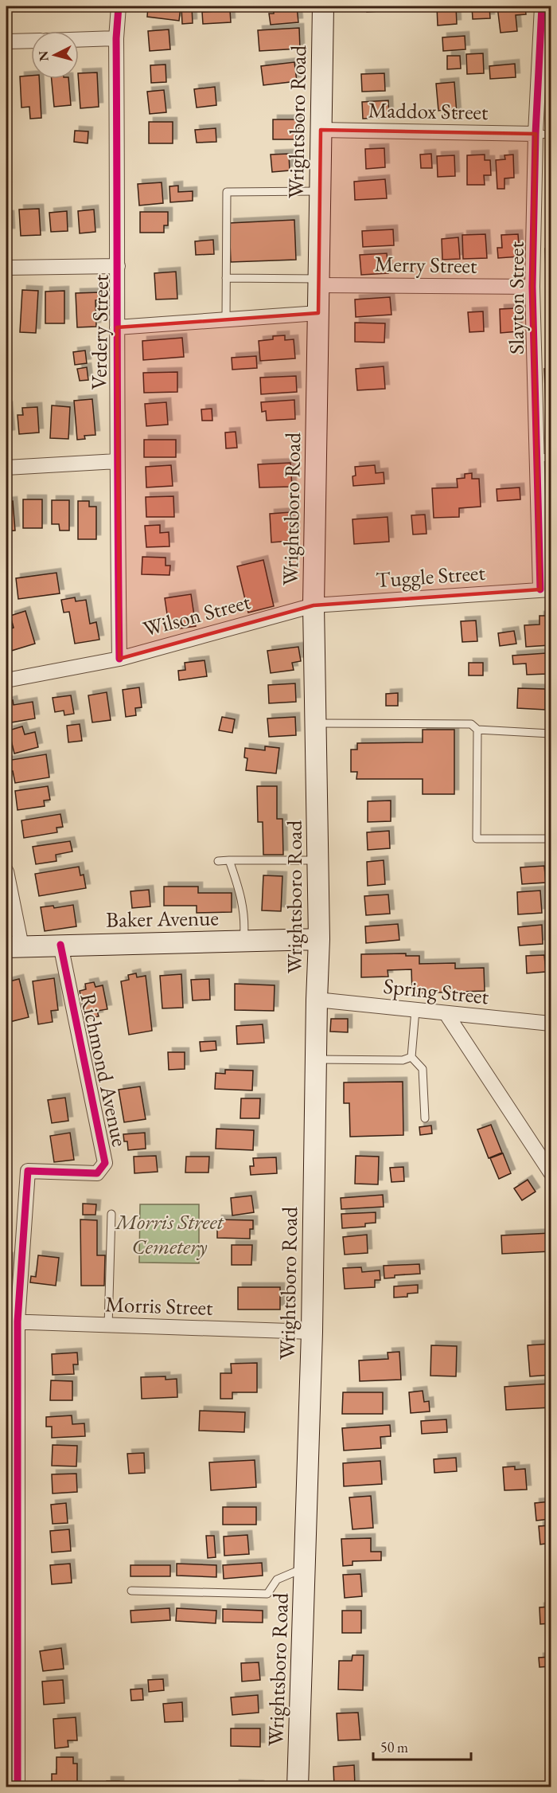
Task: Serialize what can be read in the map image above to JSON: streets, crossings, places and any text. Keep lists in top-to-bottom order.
{
  "streets": {
    "main road": ["Wrightsboro Road", "Baker Avenue"],
    "street": [
      "Maddox Street",
      "Merry Street",
      "Slayton Street",
      "Verdery Street",
      "Tuggle Street",
      "Wilson Street",
      "Spring Street",
      "Richmond Avenue",
      "Morris Street"
    ]
  },
  "crossings": [
    ["Maddox Street", "Wrightsboro Road"],
    ["Maddox Street", "Slayton Street"],
    ["Wrightsboro Road", "Merry Street"],
    ["Wrightsboro Road", "Tuggle Street"],
    ["Wrightsboro Road", "Wilson Street"],
    ["Wrightsboro Road", "Baker Avenue"],
    ["Wrightsboro Road", "Spring Street"],
    ["Wrightsboro Road", "Morris Street"],
    ["Merry Street", "Slayton Street"],
    ["Slayton Street", "Tuggle Street"],
    ["Verdery Street", "Wilson Street"],
    ["Tuggle Street", "Wilson Street"],
    ["Baker Avenue", "Richmond Avenue"],
    ["Richmond Avenue", "Morris Street"]
  ],
  "parks": ["Morris Street Cemetery"],
  "scale_bar": "50 m",
  "north": "left"
}
